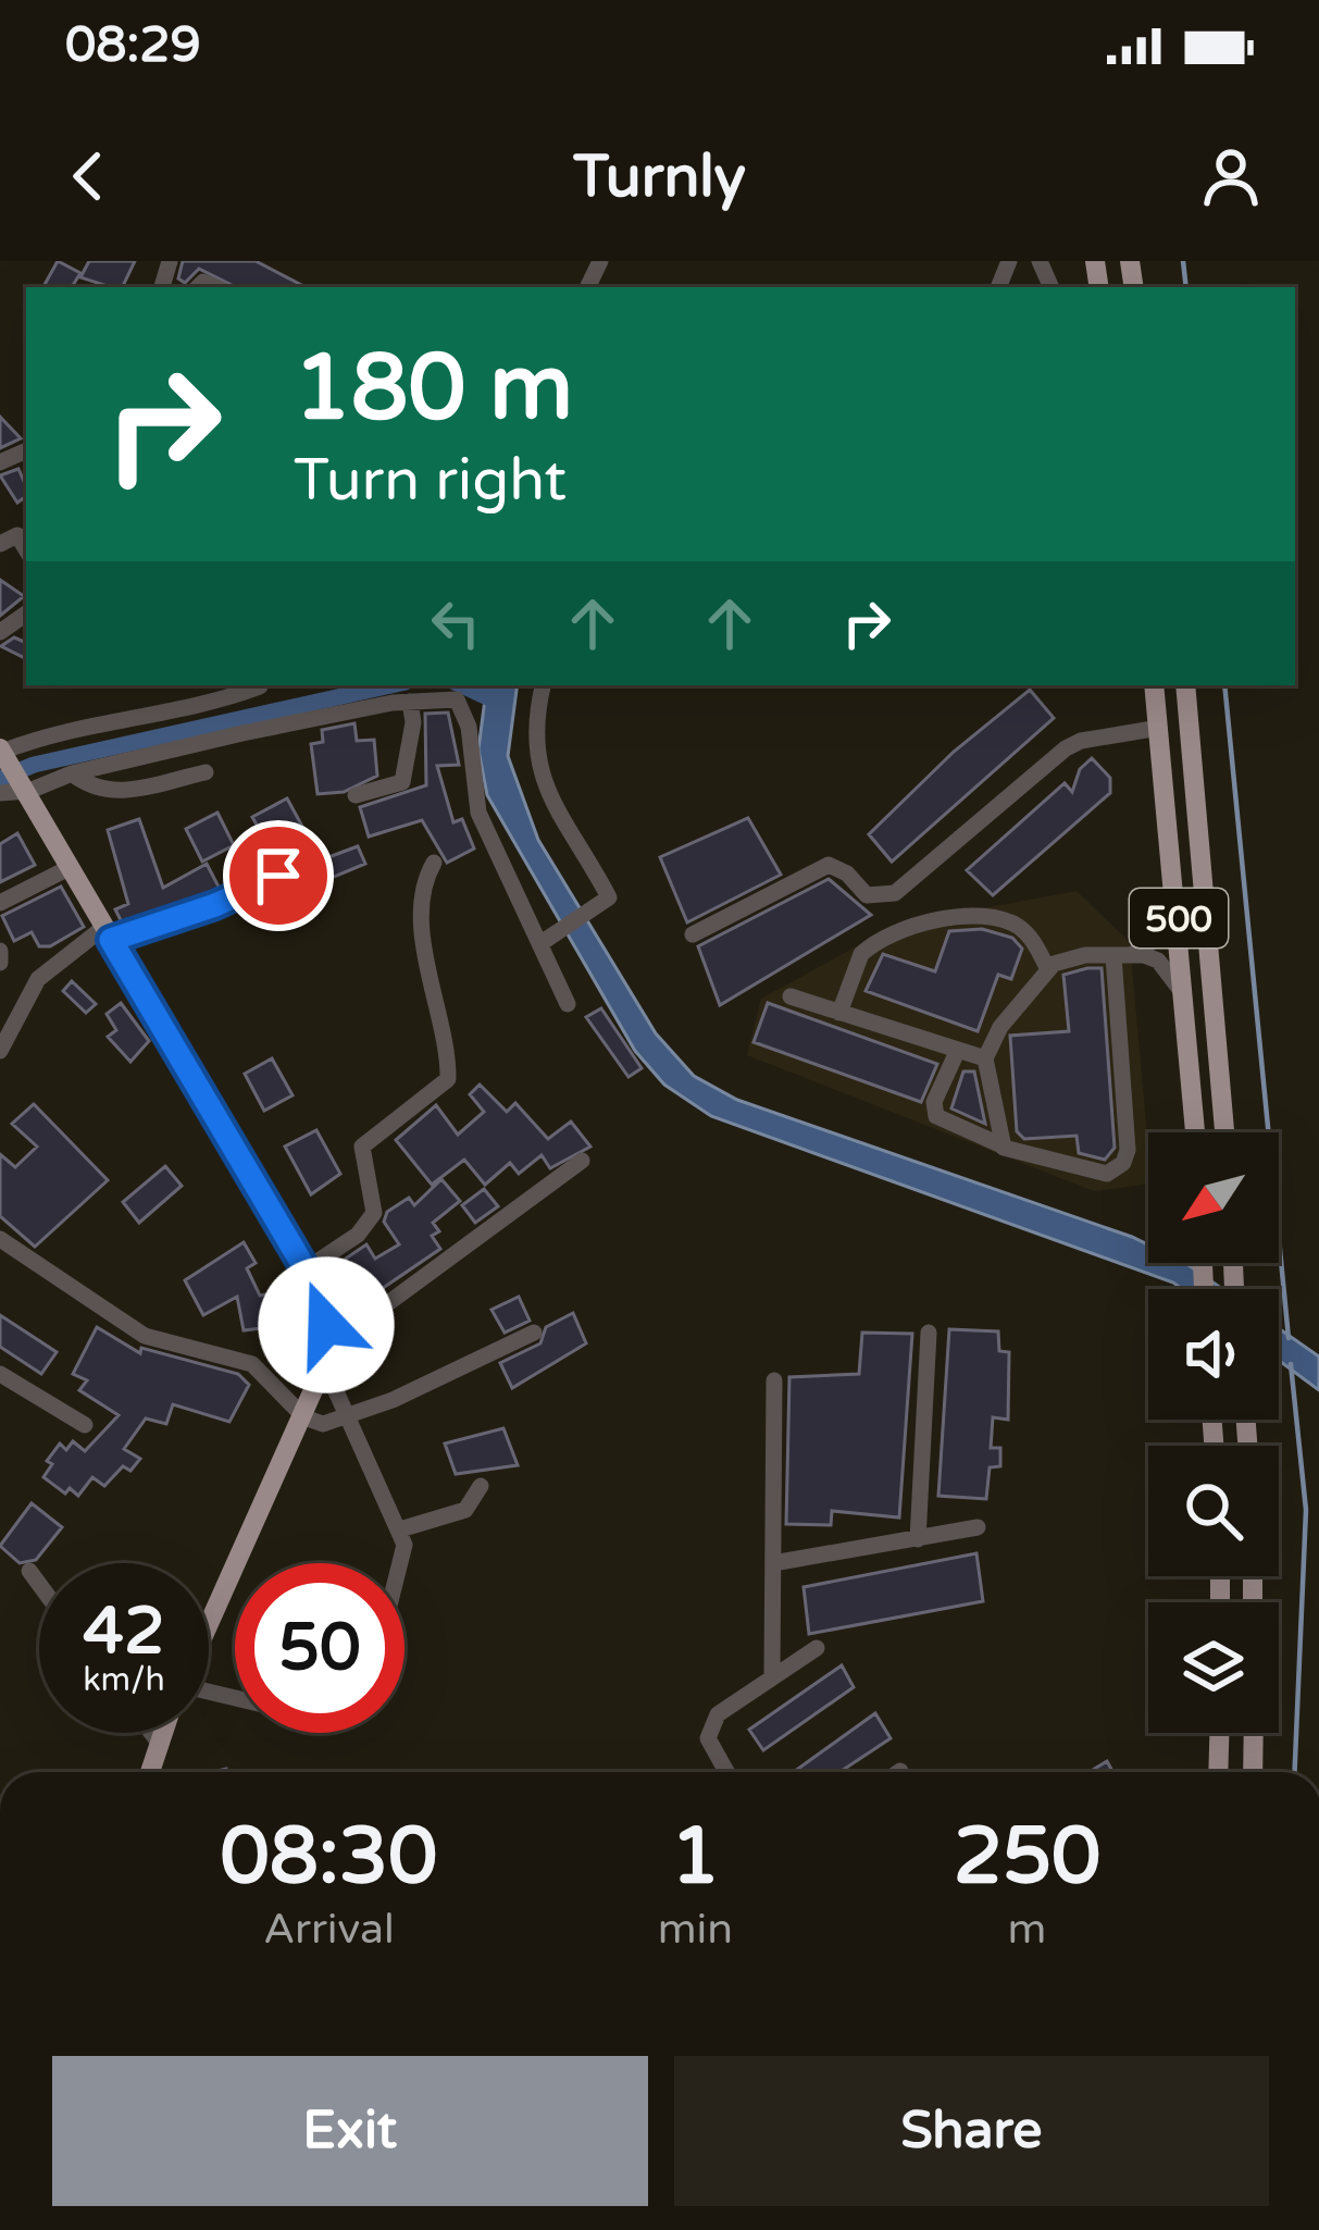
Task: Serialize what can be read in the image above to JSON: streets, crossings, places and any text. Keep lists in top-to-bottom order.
{
  "streets": {
    "main road": ["500"]
  },
  "north": "bottom left",
  "page": {
    "status": "08:29",
    "header": "Turnly",
    "turn": ["180 m", "Turn right"],
    "speed": "42 km/h",
    "limit": "50",
    "eta": [
      "08:30",
      "Arrival",
      "1",
      "min",
      "250",
      "m"
    ],
    "buttons": ["Exit", "Share"]
  }
}
